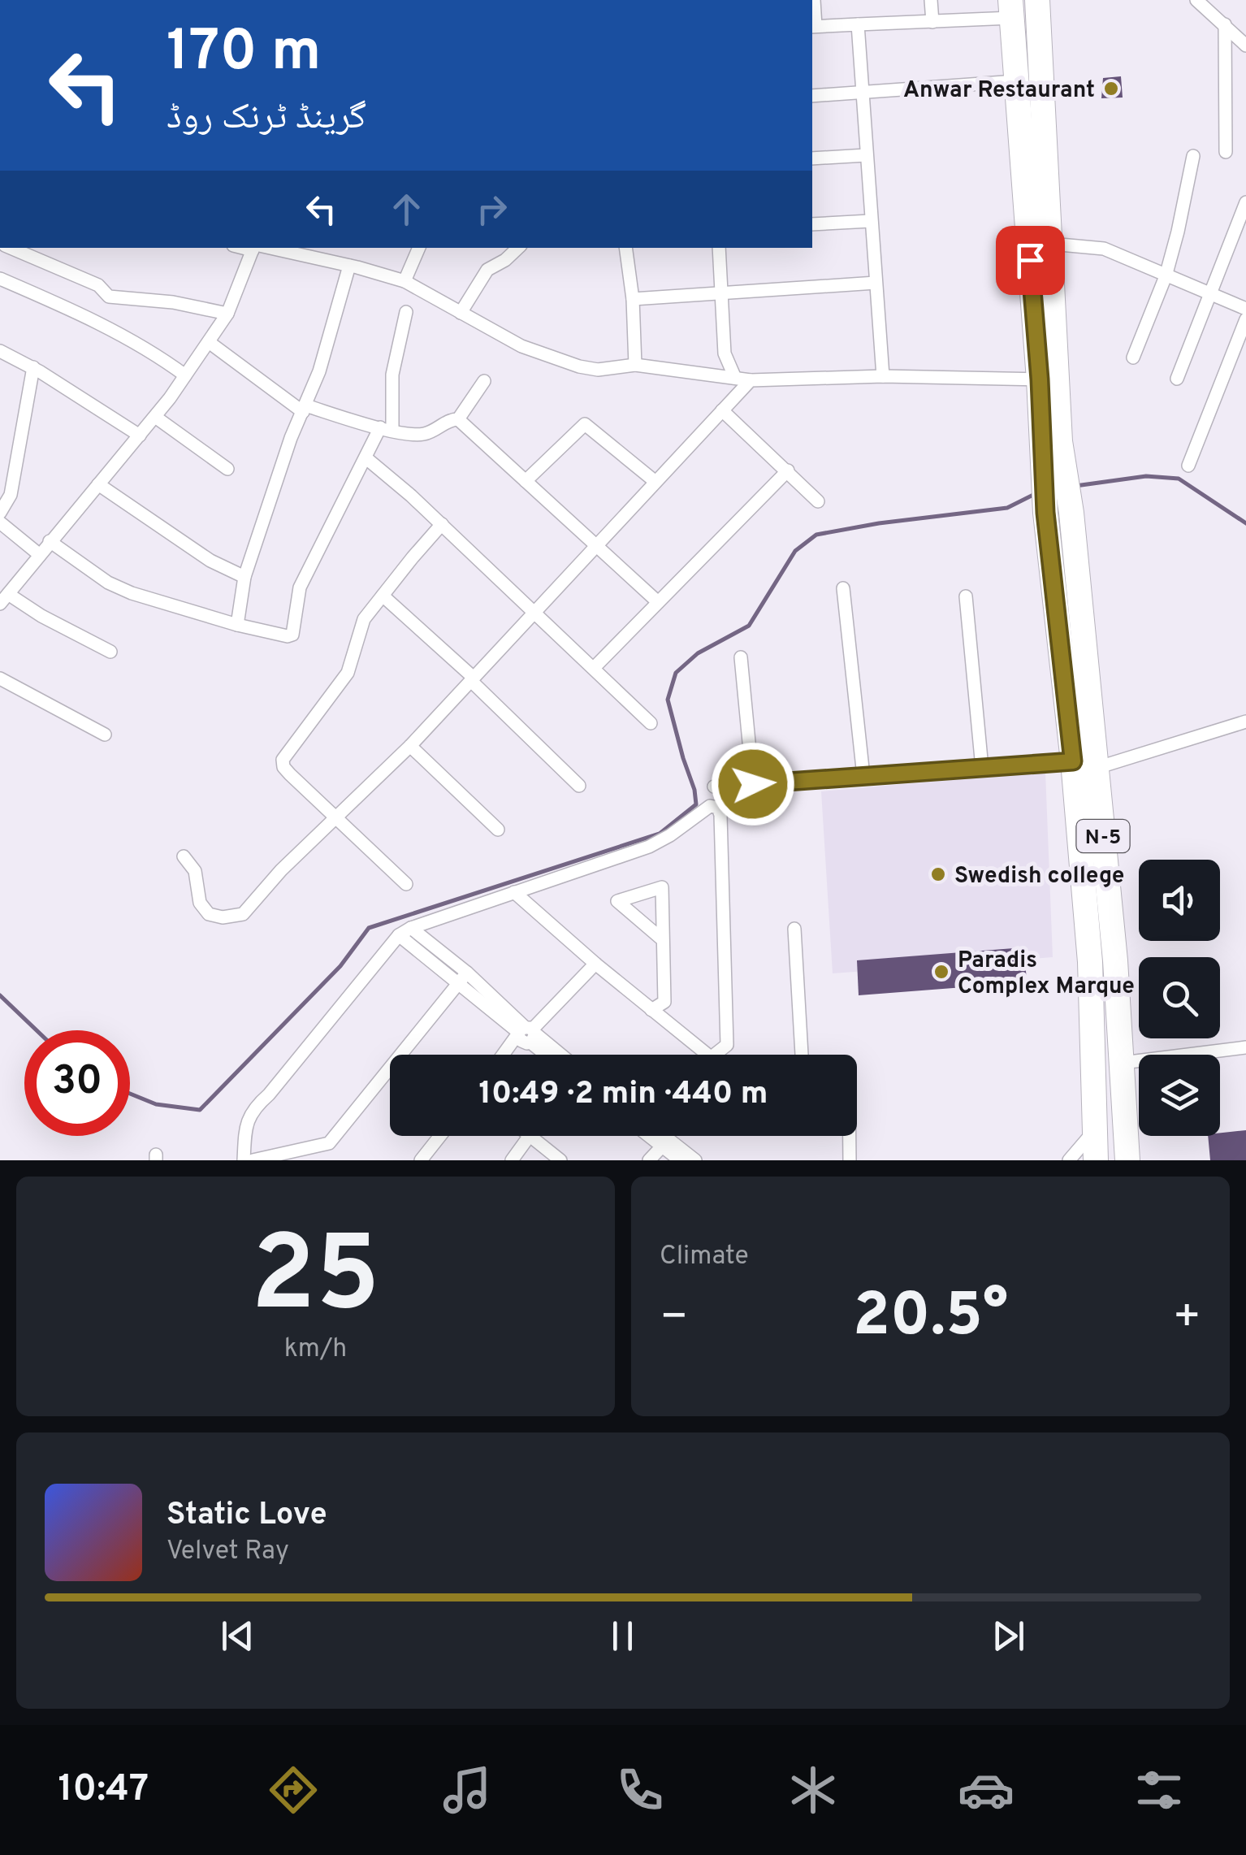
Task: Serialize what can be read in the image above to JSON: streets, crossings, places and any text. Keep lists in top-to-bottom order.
{
  "streets": {
    "highway": ["N-5"]
  },
  "places": ["Anwar Restaurant", "Swedish college", "Paradis Complex Marque"],
  "page": {
    "turn": ["170 m", "گرینڈ ٹرنک روڈ"],
    "limit": "30",
    "trip": "10:49 · 2 min · 440 m",
    "tile": [
      ["25", "km/h"],
      "Climate"
    ],
    "heat": ["−", "20.5°", "+"],
    "song": ["Static Love", "Velvet Ray"],
    "tabs": "10:47"
  }
}
